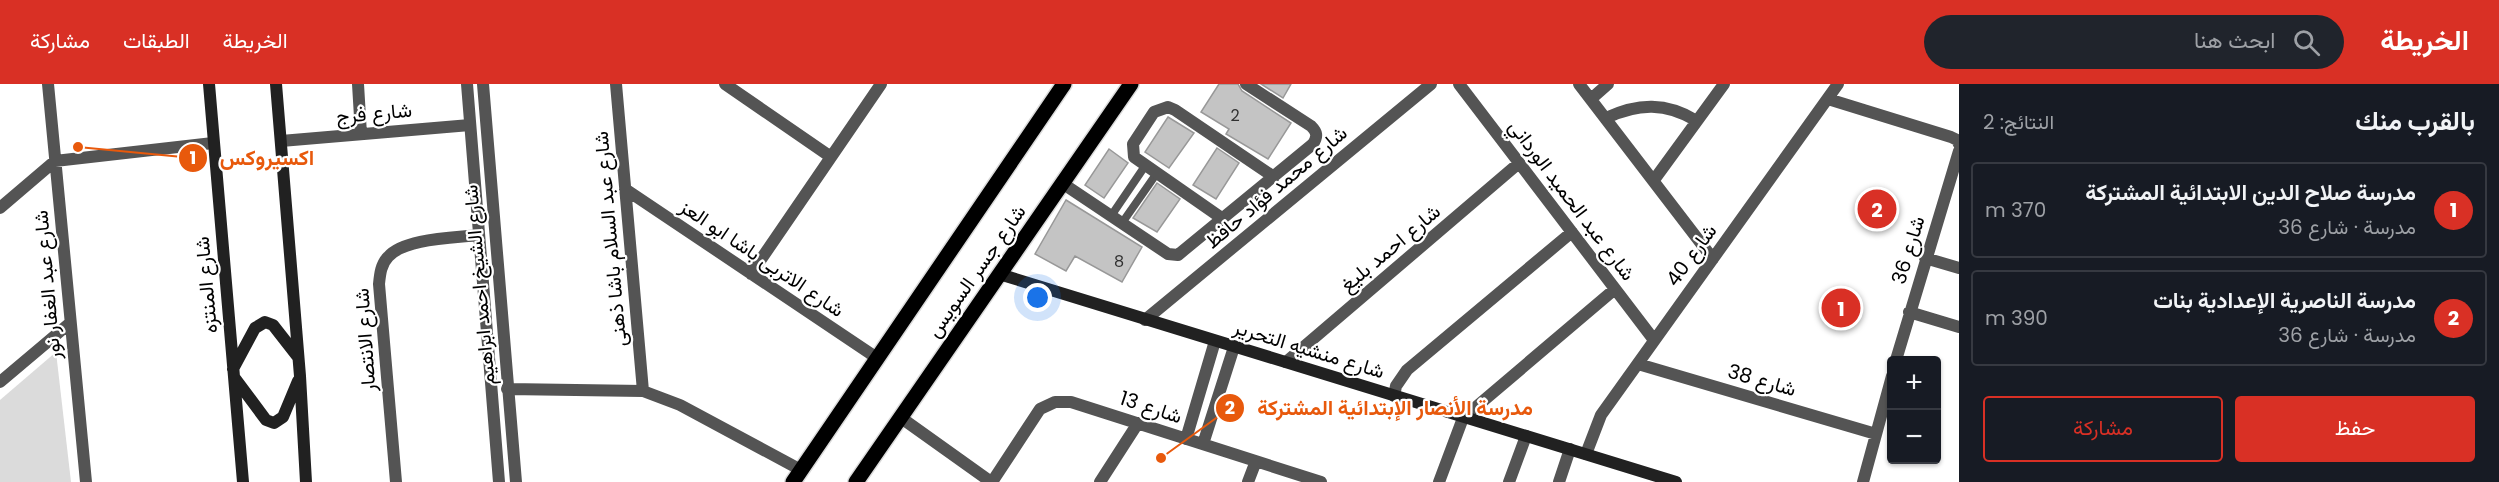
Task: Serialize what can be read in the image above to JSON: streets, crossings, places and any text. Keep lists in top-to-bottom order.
{
  "streets": {
    "main road": ["شارع جسر السويس"],
    "street": [
      "شارع فرج",
      "شارع محمد فؤاد حافظ",
      "شارع عبد الحميد الورداني",
      "شارع عبد السلام باشا ذهنى",
      "شارع احمد بليغ",
      "شارع 36",
      "شارع 40",
      "شارع الاتربى باشا ابو العز",
      "شارع عبد الغفار نور",
      "شارع المنتزه",
      "شارع الشيخ احمد ابراهيم",
      "شارع الانتصار",
      "شارع منشيه التحرير",
      "شارع 38",
      "شارع 13"
    ]
  },
  "crossings": [
    ["شارع فرج", "شارع الشيخ احمد ابراهيم"],
    ["شارع محمد فؤاد حافظ", "شارع منشيه التحرير"],
    ["شارع عبد الحميد الورداني", "شارع احمد بليغ"],
    ["شارع عبد الحميد الورداني", "شارع 40"],
    ["شارع عبد السلام باشا ذهنى", "شارع الاتربى باشا ابو العز"],
    ["شارع احمد بليغ", "شارع منشيه التحرير"],
    ["شارع 40", "شارع منشيه التحرير"],
    ["شارع 40", "شارع 38"],
    ["شارع الاتربى باشا ابو العز", "شارع جسر السويس"],
    ["شارع جسر السويس", "شارع منشيه التحرير"],
    ["شارع الشيخ احمد ابراهيم", "شارع الانتصار"]
  ],
  "places": ["اكسيروكس", "مدرسة الأنصار الإبتدائية المشتركة"],
  "house_numbers": ["2", "8"],
  "page": {
    "header": "الخريطة",
    "search": "ابحث هنا",
    "nav": ["الخريطة", "الطبقات", "مشاركة"],
    "heading": ["بالقرب منك", "النتائج: 2"],
    "list": [
      {
        "mark": "1",
        "name": "مدرسة صلاح الدين الابتدائية المشتركة",
        "note": "مدرسة · شارع 36",
        "value": "370 m"
      },
      {
        "mark": "2",
        "name": "مدرسة الناصرية الإعدادية بنات",
        "note": "مدرسة · شارع 36",
        "value": "390 m"
      }
    ],
    "pins": ["2", "1"],
    "map_buttons": ["+", "−"],
    "buttons": ["حفظ", "مشاركة"]
  }
}
